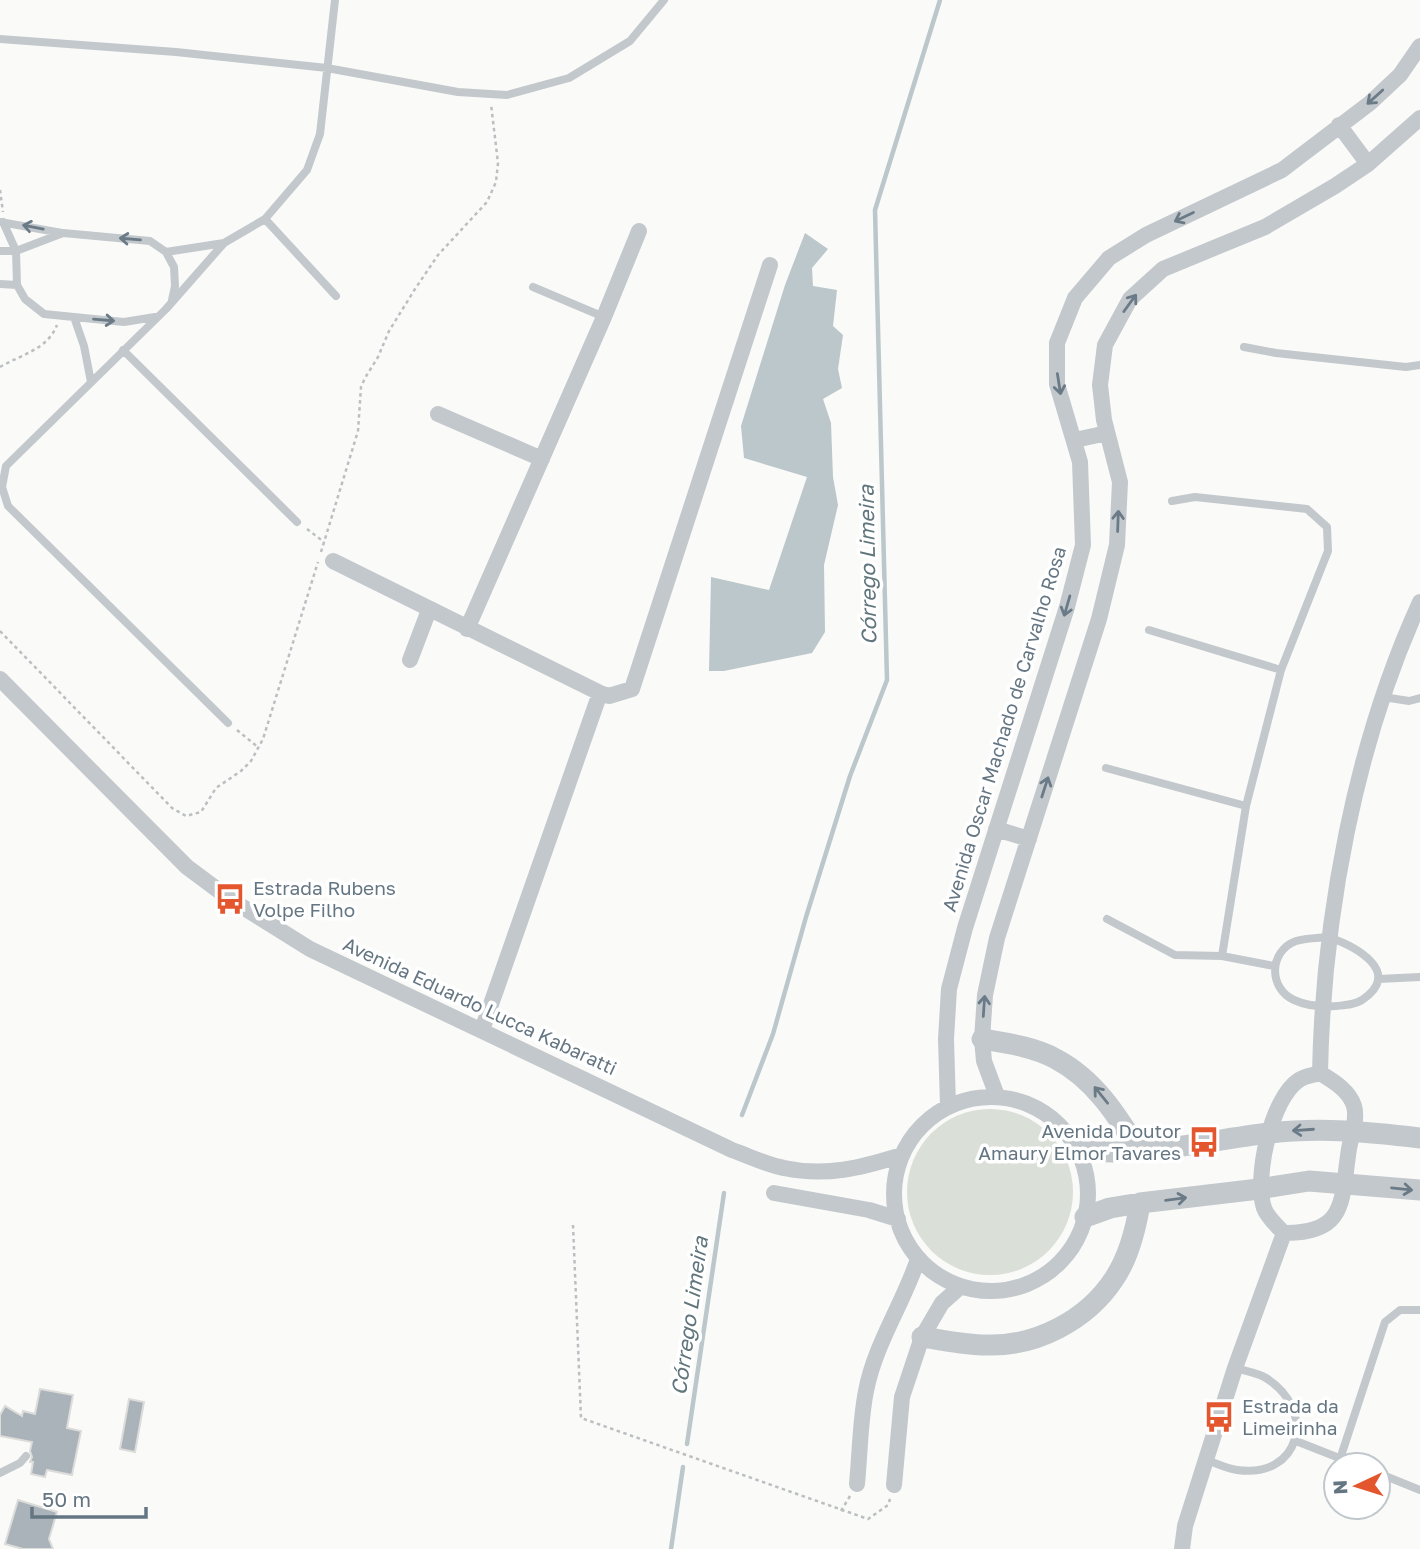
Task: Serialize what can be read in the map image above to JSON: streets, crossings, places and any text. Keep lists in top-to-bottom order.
{
  "streets": {
    "street": ["Avenida Oscar Machado de Carvalho Rosa", "Avenida Eduardo Lucca Kabaratti"]
  },
  "crossings": [
    ["Avenida Oscar Machado de Carvalho Rosa", "Avenida Eduardo Lucca Kabaratti"]
  ],
  "water": ["Córrego Limeira"],
  "places": {
    "bus stop": ["Estrada Rubens Volpe Filho", "Avenida Doutor Amaury Elmor Tavares", "Estrada da Limeirinha"]
  },
  "scale_bar": "50 m",
  "north": "left"
}
